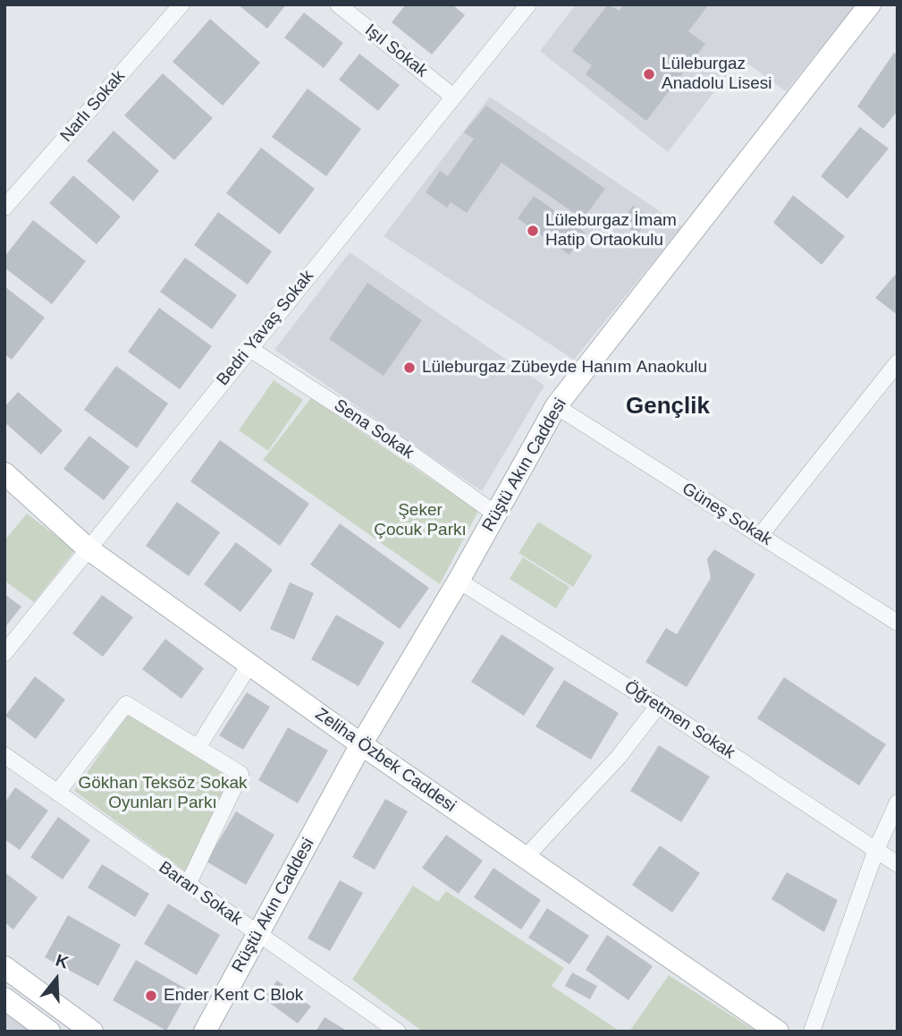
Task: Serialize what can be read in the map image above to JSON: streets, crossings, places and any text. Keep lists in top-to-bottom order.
{
  "streets": {
    "street": [
      "Işıl Sokak",
      "Narlı Sokak",
      "Bedri Yavaş Sokak",
      "Sena Sokak",
      "Rüştü Akın Caddesi",
      "Güneş Sokak",
      "Öğretmen Sokak",
      "Zeliha Özbek Caddesi",
      "Baran Sokak"
    ]
  },
  "crossings": [
    ["Işıl Sokak", "Bedri Yavaş Sokak"],
    ["Bedri Yavaş Sokak", "Sena Sokak"],
    ["Bedri Yavaş Sokak", "Zeliha Özbek Caddesi"],
    ["Sena Sokak", "Rüştü Akın Caddesi"],
    ["Rüştü Akın Caddesi", "Güneş Sokak"],
    ["Rüştü Akın Caddesi", "Öğretmen Sokak"],
    ["Rüştü Akın Caddesi", "Zeliha Özbek Caddesi"],
    ["Rüştü Akın Caddesi", "Baran Sokak"]
  ],
  "districts": ["Gençlik"],
  "parks": ["Şeker Çocuk Parkı", "Gökhan Teksöz Sokak Oyunları Parkı"],
  "places": [
    "Lüleburgaz Anadolu Lisesi",
    "Lüleburgaz İmam Hatip Ortaokulu",
    "Lüleburgaz Zübeyde Hanım Anaokulu",
    "Ender Kent C Blok"
  ],
  "north": "top"
}
